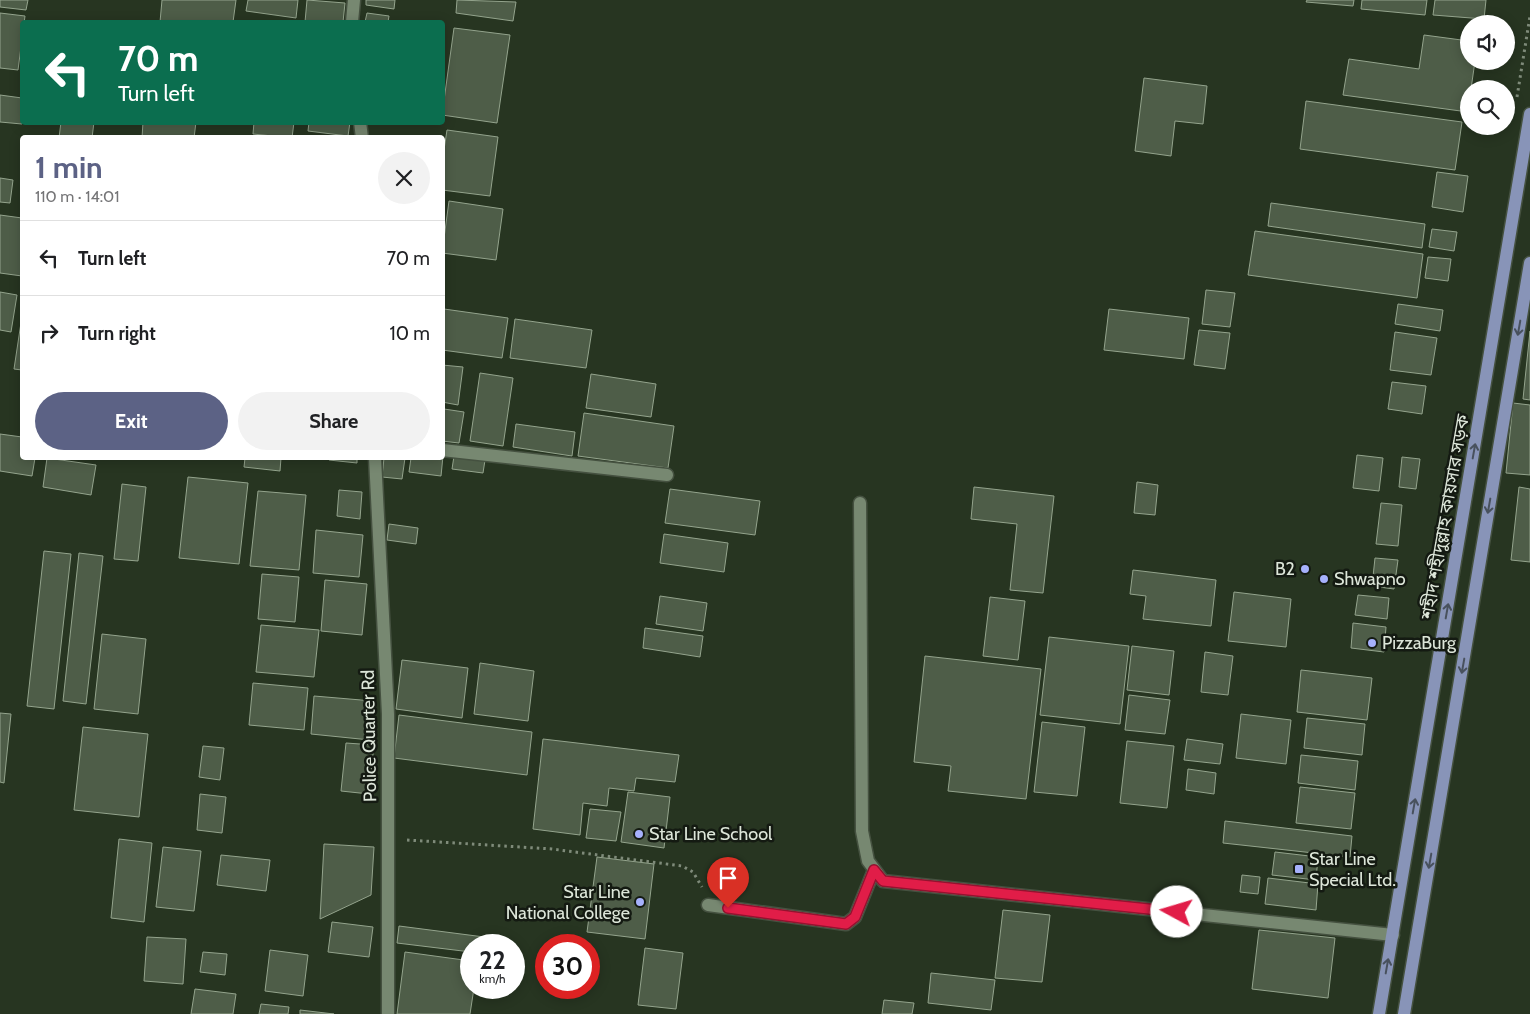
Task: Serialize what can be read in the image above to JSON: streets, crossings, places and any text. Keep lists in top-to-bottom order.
{
  "streets": {
    "main road": ["শহীদ শহীদুল্লাহ কায়সার সড়ক"],
    "street": ["Police Quarter Rd"]
  },
  "places": {
    "other": [
      "B2",
      "Shwapno",
      "PizzaBurg",
      "Star Line School",
      "Star Line National College"
    ],
    "transit": ["Star Line Special Ltd."]
  },
  "page": {
    "turn": ["70 m", "Turn left"],
    "heading": ["1 min", "110 m · 14:01"],
    "list": [
      {
        "name": "Turn left",
        "value": "70 m"
      },
      {
        "name": "Turn right",
        "value": "10 m"
      }
    ],
    "buttons": ["Exit", "Share"],
    "speed": "22 km/h",
    "limit": "30"
  }
}
